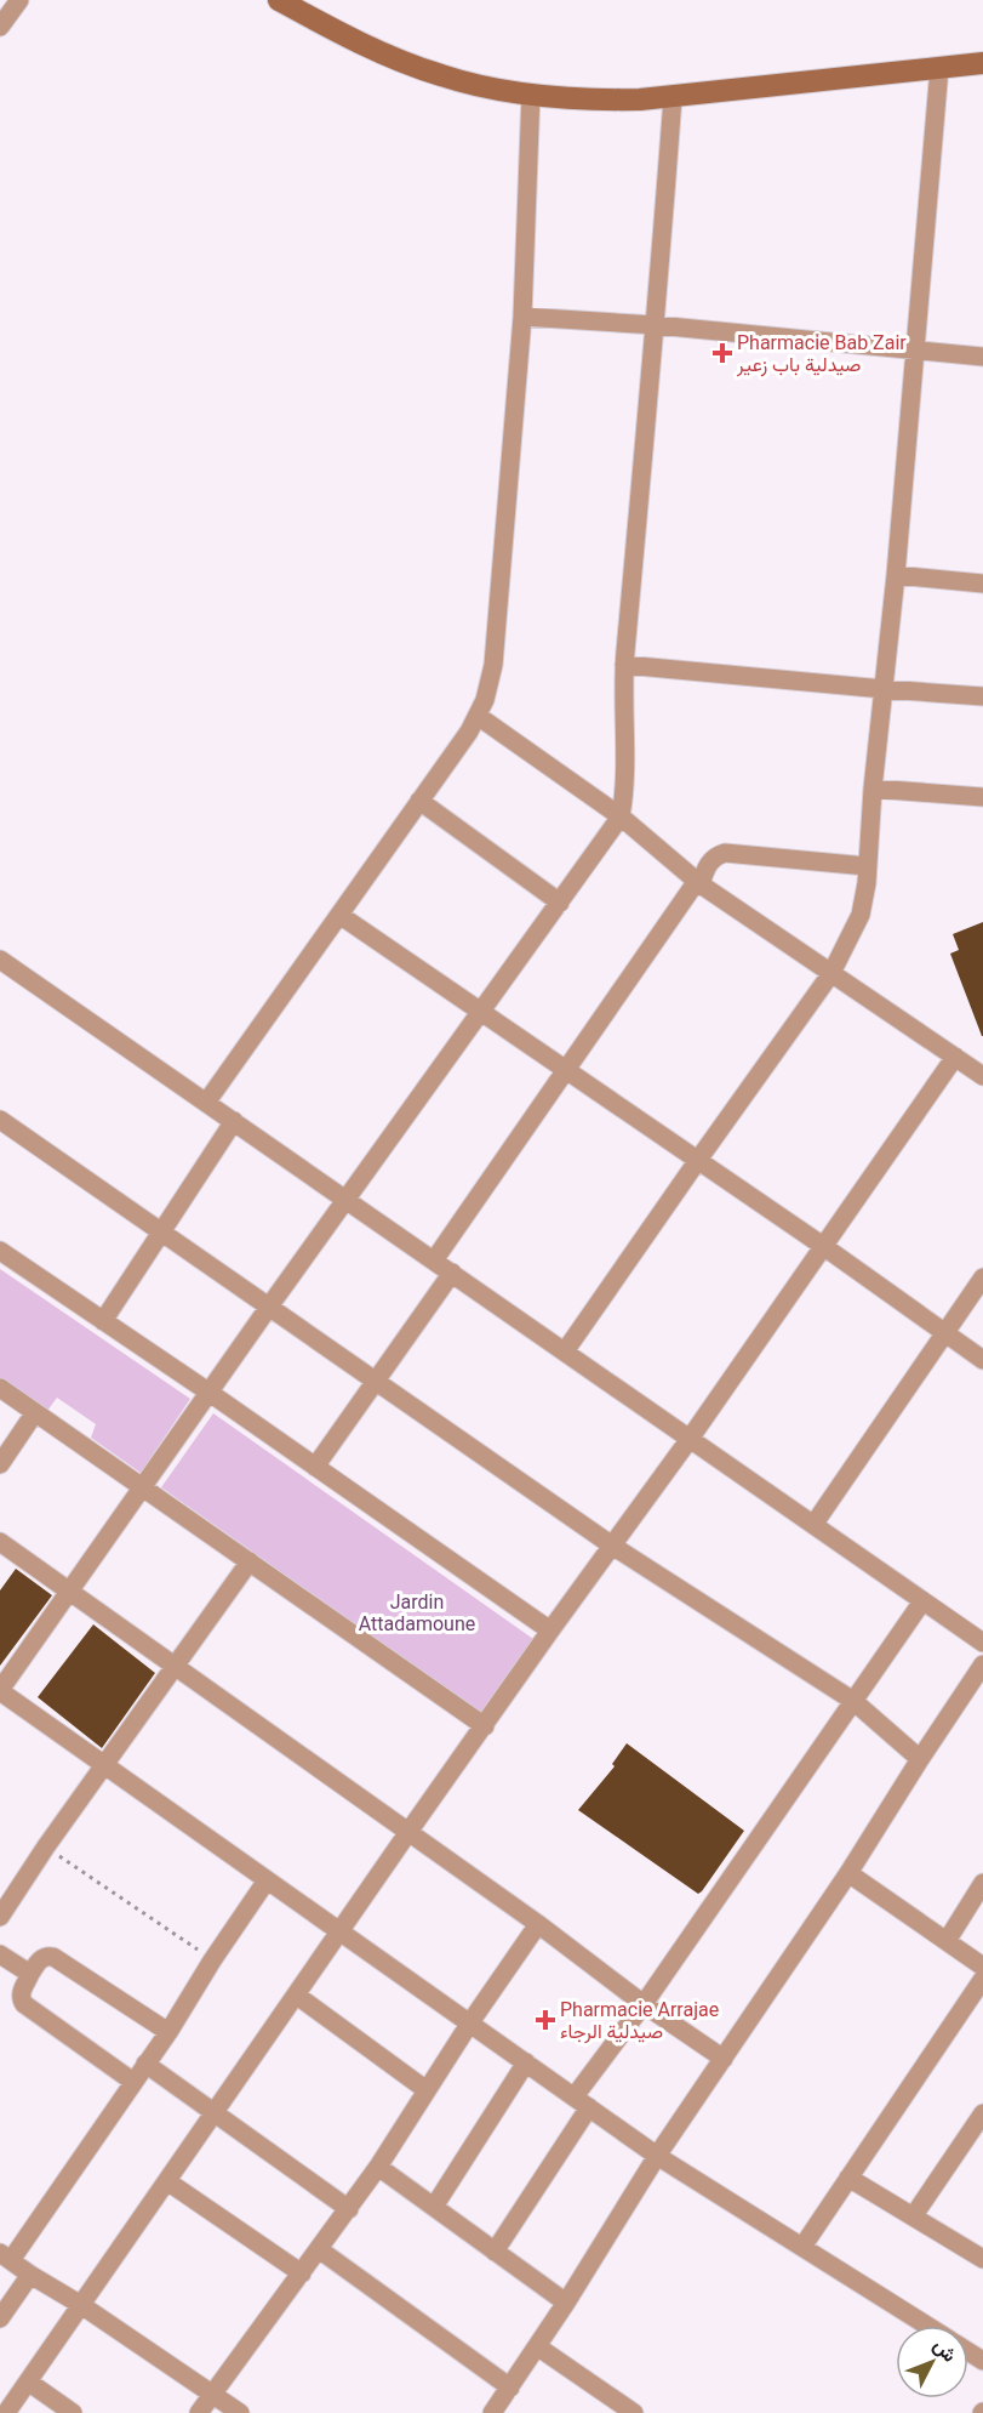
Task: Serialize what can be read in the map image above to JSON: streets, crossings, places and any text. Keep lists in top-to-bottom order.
{
  "parks": ["Jardin Attadamoune"],
  "places": {
    "health": ["Pharmacie Bab Zair صيدلية باب زعير", "Pharmacie Arrajae صيدلية الرجاء"]
  },
  "north": "top right"
}
